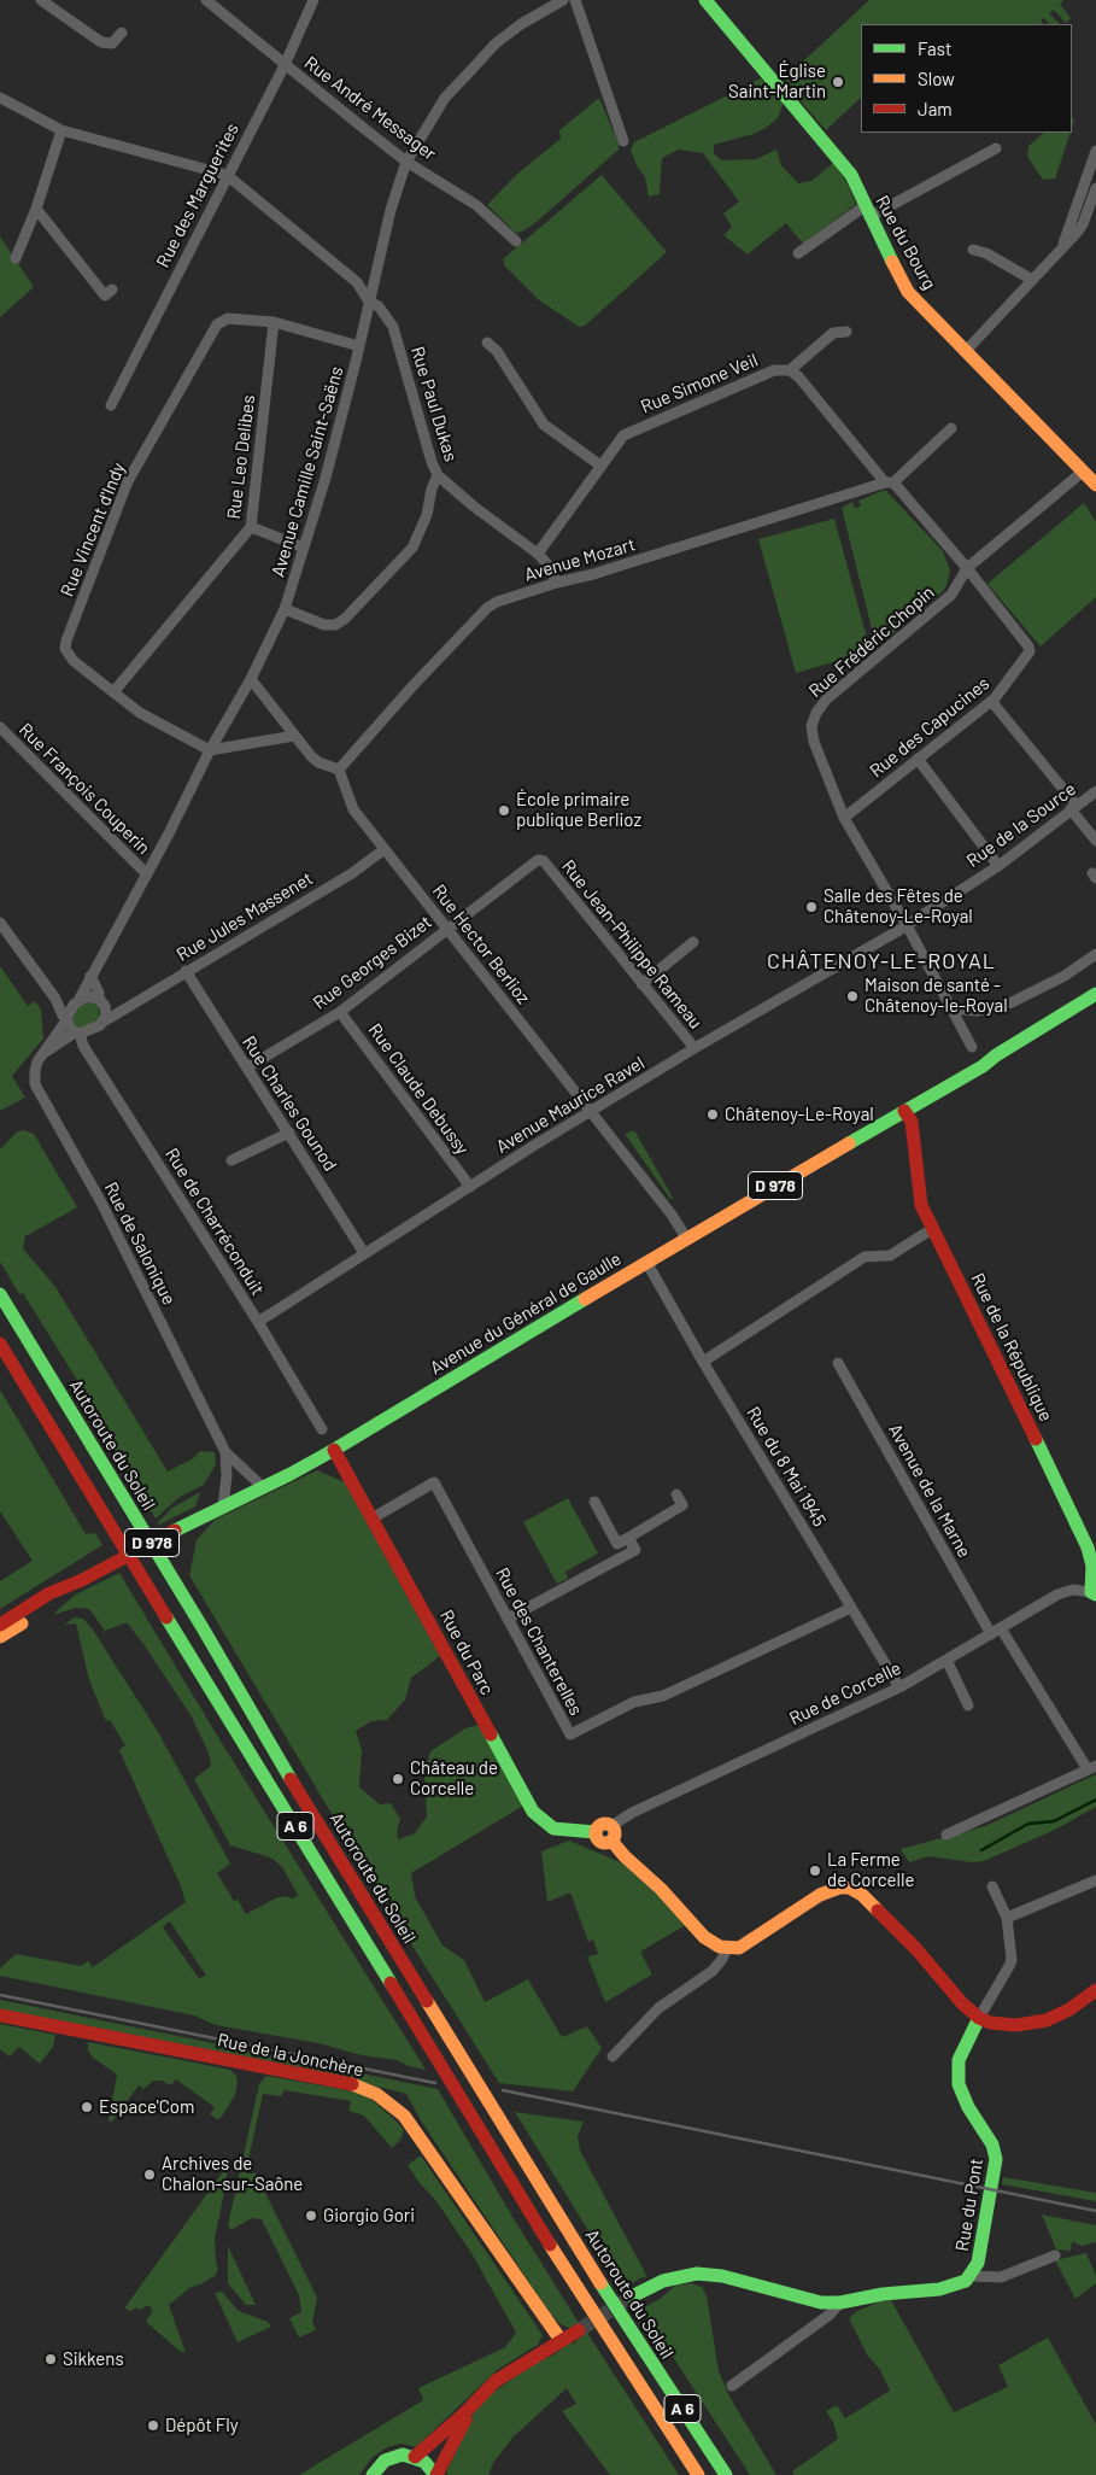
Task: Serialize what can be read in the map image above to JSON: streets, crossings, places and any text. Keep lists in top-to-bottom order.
{
  "streets": {
    "main road": [
      "Rue du Bourg",
      "D 978",
      "Avenue du Général de Gaulle",
      "Rue de la République",
      "Autoroute du Soleil",
      "Rue du Parc",
      "A 6",
      "Rue de la Jonchère",
      "Rue du Pont"
    ],
    "street": [
      "Rue André Messager",
      "Rue des Marguerites",
      "Rue Simone Veil",
      "Rue Paul Dukas",
      "Rue Leo Delibes",
      "Avenue Camille Saint-Saëns",
      "Rue Vincent d'Indy",
      "Avenue Mozart",
      "Rue Frédéric Chopin",
      "Rue des Capucines",
      "Rue François Couperin",
      "Rue de la Source",
      "Rue Jules Massenet",
      "Rue Hector Berlioz",
      "Rue Jean-Philippe Rameau",
      "Rue Georges Bizet",
      "Rue Claude Debussy",
      "Rue Charles Gounod",
      "Avenue Maurice Ravel",
      "Rue de Charréconduit",
      "Rue de Salonique",
      "Rue du 8 Mai 1945",
      "Avenue de la Marne",
      "Rue des Chanterelles",
      "Rue de Corcelle"
    ]
  },
  "crossings": [
    ["Rue André Messager", "Rue des Marguerites"],
    ["Rue André Messager", "Avenue Camille Saint-Saëns"],
    ["Rue des Marguerites", "Rue Paul Dukas"],
    ["Rue du Bourg", "Rue Frédéric Chopin"],
    ["Rue Simone Veil", "Rue Paul Dukas"],
    ["Rue Paul Dukas", "Avenue Camille Saint-Saëns"],
    ["Rue Paul Dukas", "Avenue Mozart"],
    ["Rue Leo Delibes", "Rue Vincent d'Indy"],
    ["Avenue Camille Saint-Saëns", "Rue Vincent d'Indy"],
    ["Avenue Camille Saint-Saëns", "Rue François Couperin"],
    ["Avenue Camille Saint-Saëns", "Rue Jules Massenet"],
    ["Avenue Camille Saint-Saëns", "Rue de Charréconduit"],
    ["Avenue Camille Saint-Saëns", "Rue de Salonique"],
    ["Avenue Mozart", "Rue Hector Berlioz"],
    ["Rue Frédéric Chopin", "Rue des Capucines"],
    ["Rue Frédéric Chopin", "Rue de la Source"],
    ["Rue Frédéric Chopin", "Avenue Maurice Ravel"],
    ["Rue de la Source", "Avenue Maurice Ravel"],
    ["Rue Jules Massenet", "Rue Hector Berlioz"],
    ["Rue Jules Massenet", "Rue Charles Gounod"],
    ["Rue Jules Massenet", "Rue de Charréconduit"],
    ["Rue Jules Massenet", "Rue de Salonique"],
    ["Rue Hector Berlioz", "Rue Georges Bizet"],
    ["Rue Hector Berlioz", "Avenue Maurice Ravel"],
    ["Rue Hector Berlioz", "Avenue du Général de Gaulle"],
    ["Rue Jean-Philippe Rameau", "Rue Georges Bizet"],
    ["Rue Jean-Philippe Rameau", "Avenue Maurice Ravel"],
    ["Rue Georges Bizet", "Rue Claude Debussy"],
    ["Rue Georges Bizet", "Rue Charles Gounod"],
    ["Rue Claude Debussy", "Avenue Maurice Ravel"],
    ["Rue Charles Gounod", "Avenue Maurice Ravel"],
    ["Avenue Maurice Ravel", "Rue de Charréconduit"],
    ["D 978", "Avenue du Général de Gaulle"],
    ["Rue de Charréconduit", "Rue de Salonique"],
    ["Rue de Salonique", "Avenue du Général de Gaulle"],
    ["Avenue du Général de Gaulle", "Rue de la République"],
    ["Avenue du Général de Gaulle", "Rue du 8 Mai 1945"],
    ["Avenue du Général de Gaulle", "Rue du Parc"],
    ["Rue de la République", "Rue de Corcelle"],
    ["Rue du 8 Mai 1945", "Rue des Chanterelles"],
    ["Rue du 8 Mai 1945", "Rue de Corcelle"],
    ["Avenue de la Marne", "Rue de Corcelle"],
    ["Rue des Chanterelles", "Rue du Parc"],
    ["Rue du Parc", "Rue de Corcelle"]
  ],
  "districts": ["CHÂTENOY-LE-ROYAL"],
  "places": [
    "Église Saint-Martin",
    "École primaire publique Berlioz",
    "Salle des Fêtes de Châtenoy-Le-Royal",
    "Maison de santé - Châtenoy-le-Royal",
    "Châtenoy-Le-Royal",
    "Château de Corcelle",
    "La Ferme de Corcelle",
    "Espace'Com",
    "Archives de Chalon-sur-Saône",
    "Giorgio Gori",
    "Sikkens",
    "Dépôt Fly"
  ],
  "legend": ["Fast", "Slow", "Jam"]
}
